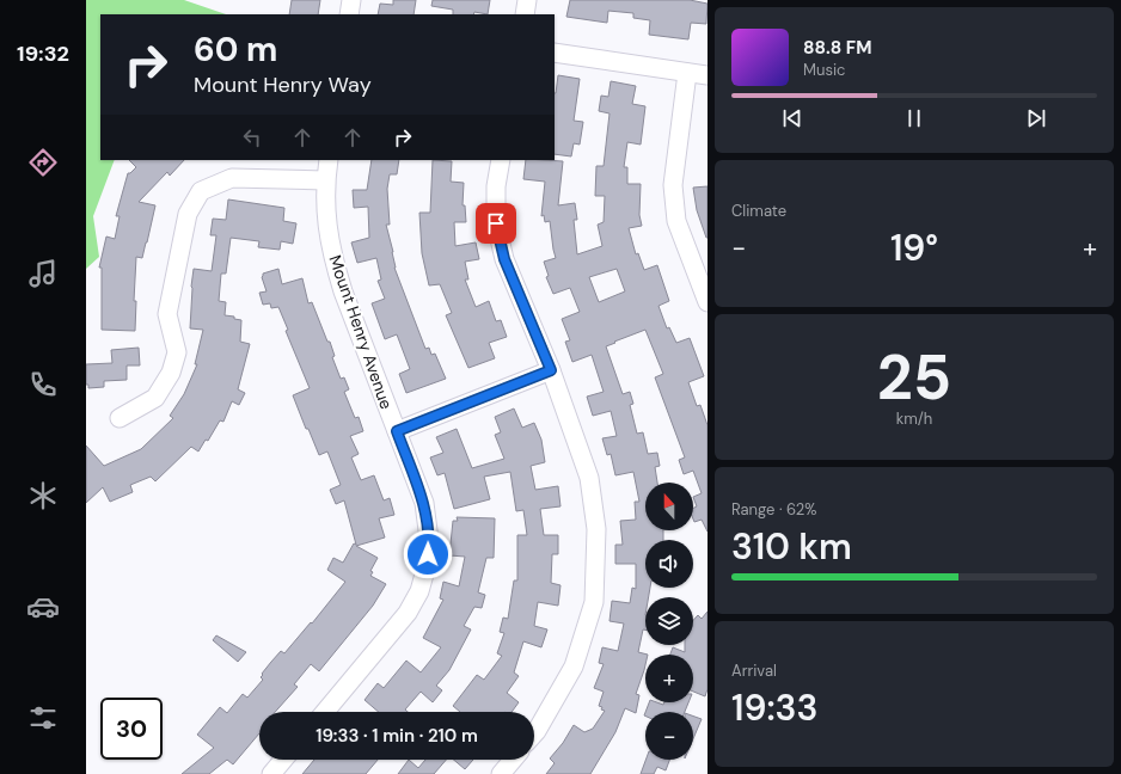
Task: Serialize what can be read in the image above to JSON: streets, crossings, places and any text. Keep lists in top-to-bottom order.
{
  "streets": {
    "street": ["Mount Henry Avenue"]
  },
  "north": "top",
  "page": {
    "tabs": "19:32",
    "turn": ["60 m", "Mount Henry Way"],
    "song": ["88.8 FM", "Music"],
    "tile": [
      "Climate",
      ["25", "km/h"],
      ["Range · 62%", "310 km"],
      ["Arrival", "19:33"]
    ],
    "heat": ["−", "19°", "+"],
    "map_buttons": ["+", "−"],
    "limit": "30",
    "trip": "19:33 · 1 min · 210 m"
  }
}
